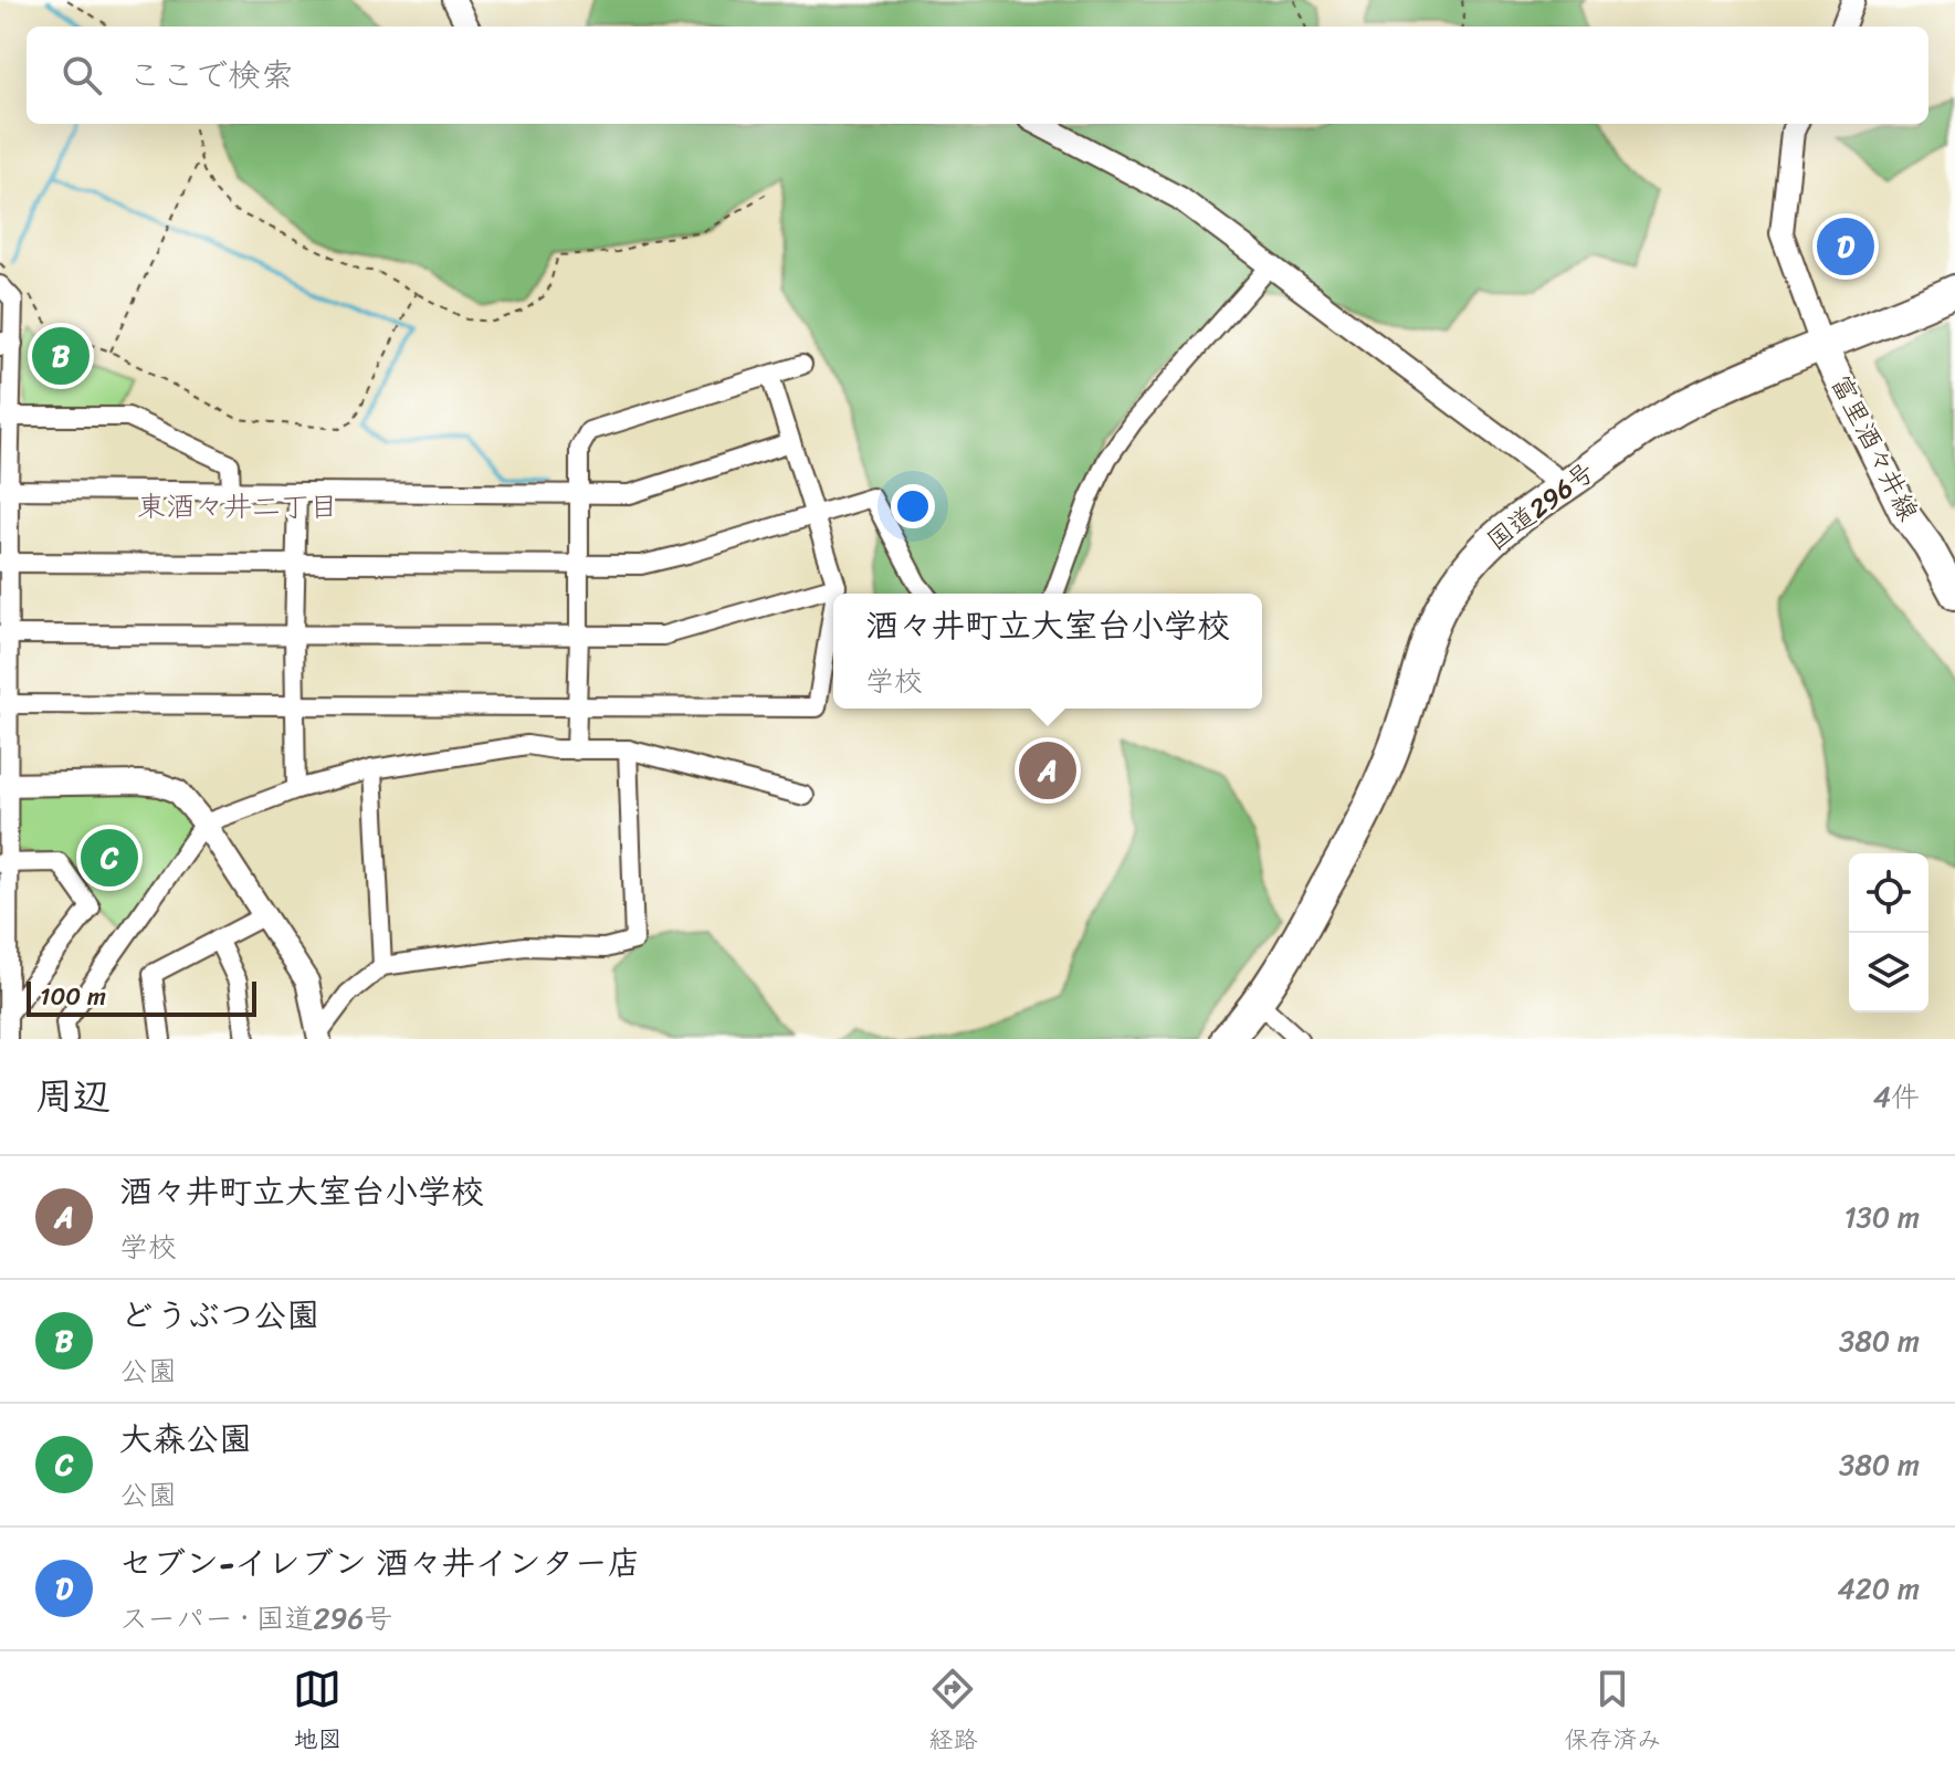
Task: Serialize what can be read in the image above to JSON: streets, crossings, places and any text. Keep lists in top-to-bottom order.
{
  "streets": {
    "highway": ["国道296号"],
    "main road": ["富里酒々井線"]
  },
  "crossings": [
    ["富里酒々井線", "国道296号"]
  ],
  "districts": ["東酒々井二丁目"],
  "scale_bar": "100 m",
  "page": {
    "search": "ここで検索",
    "pins": [
      "D",
      "B",
      "A",
      "C"
    ],
    "popup": ["酒々井町立大室台小学校", "学校"],
    "scale": "100 m",
    "heading": ["周辺", "4件"],
    "list": [
      {
        "mark": "A",
        "name": "酒々井町立大室台小学校",
        "note": "学校",
        "value": "130 m"
      },
      {
        "mark": "B",
        "name": "どうぶつ公園",
        "note": "公園",
        "value": "380 m"
      },
      {
        "mark": "C",
        "name": "大森公園",
        "note": "公園",
        "value": "380 m"
      },
      {
        "mark": "D",
        "name": "セブン-イレブン 酒々井インター店",
        "note": "スーパー · 国道296号",
        "value": "420 m"
      }
    ],
    "nav": ["地図", "経路", "保存済み"]
  }
}
